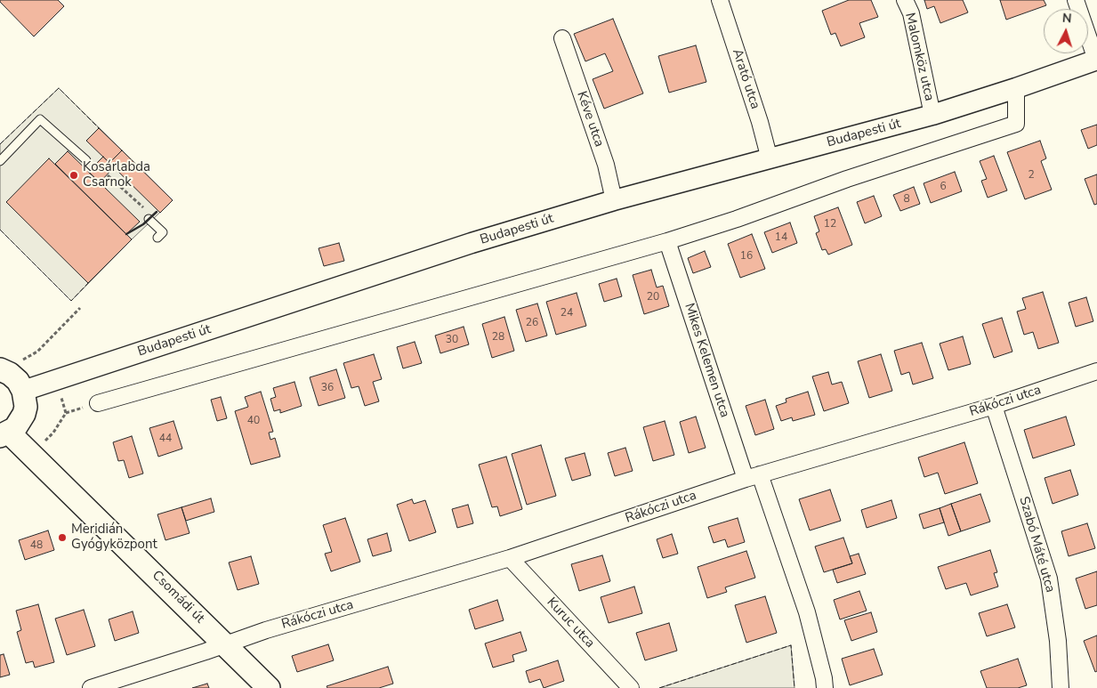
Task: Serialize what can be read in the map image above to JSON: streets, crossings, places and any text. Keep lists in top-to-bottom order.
{
  "streets": {
    "main road": ["Csomádi út"],
    "street": [
      "Malomköz utca",
      "Arató utca",
      "Kéve utca",
      "Budapesti út",
      "Mikes Kelemen utca",
      "Rákóczi utca",
      "Szabó Máté utca",
      "Kuruc utca"
    ]
  },
  "crossings": [
    ["Malomköz utca", "Budapesti út"],
    ["Arató utca", "Budapesti út"],
    ["Kéve utca", "Budapesti út"],
    ["Mikes Kelemen utca", "Rákóczi utca"],
    ["Rákóczi utca", "Szabó Máté utca"],
    ["Rákóczi utca", "Csomádi út"],
    ["Rákóczi utca", "Kuruc utca"]
  ],
  "places": ["Kosárlabda Csarnok", "Meridián Gyógyközpont"],
  "house_numbers": [
    "2",
    "6",
    "8",
    "12",
    "14",
    "16",
    "20",
    "24",
    "26",
    "28",
    "30",
    "36",
    "40",
    "44",
    "48"
  ],
  "north": "top"
}
